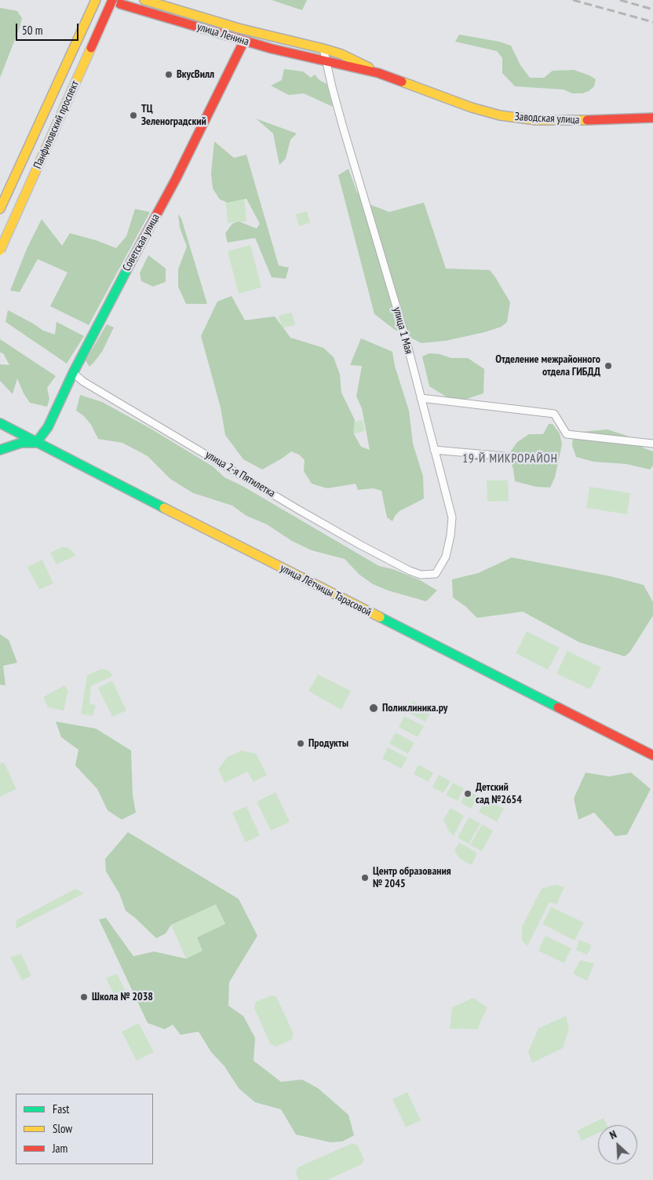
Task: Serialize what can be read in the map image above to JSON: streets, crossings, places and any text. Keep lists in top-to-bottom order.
{
  "streets": {
    "main road": [
      "улица Ленина",
      "Заводская улица",
      "Панфиловский проспект",
      "Советская улица",
      "улица Лётчицы Тарасовой"
    ],
    "street": ["улица 1 Мая", "улица 2-я Пятилетка"]
  },
  "crossings": [
    ["улица Ленина", "Заводская улица"],
    ["улица Ленина", "Панфиловский проспект"],
    ["улица Ленина", "Советская улица"],
    ["улица Ленина", "улица 1 Мая"],
    ["Заводская улица", "улица 1 Мая"],
    ["Советская улица", "улица 2-я Пятилетка"],
    ["Советская улица", "улица Лётчицы Тарасовой"],
    ["улица 1 Мая", "улица 2-я Пятилетка"]
  ],
  "districts": ["19-Й МИКРОРАЙОН"],
  "places": [
    "ВкусВилл",
    "ТЦ Зеленоградский",
    "Отделение межрайонного отдела ГИБДД",
    "Поликлиника.ру",
    "Продукты",
    "Детский сад №2654",
    "Центр образования № 2045",
    "Школа № 2038"
  ],
  "legend": ["Fast", "Slow", "Jam"],
  "scale_bar": "50 m",
  "north": "top left"
}
